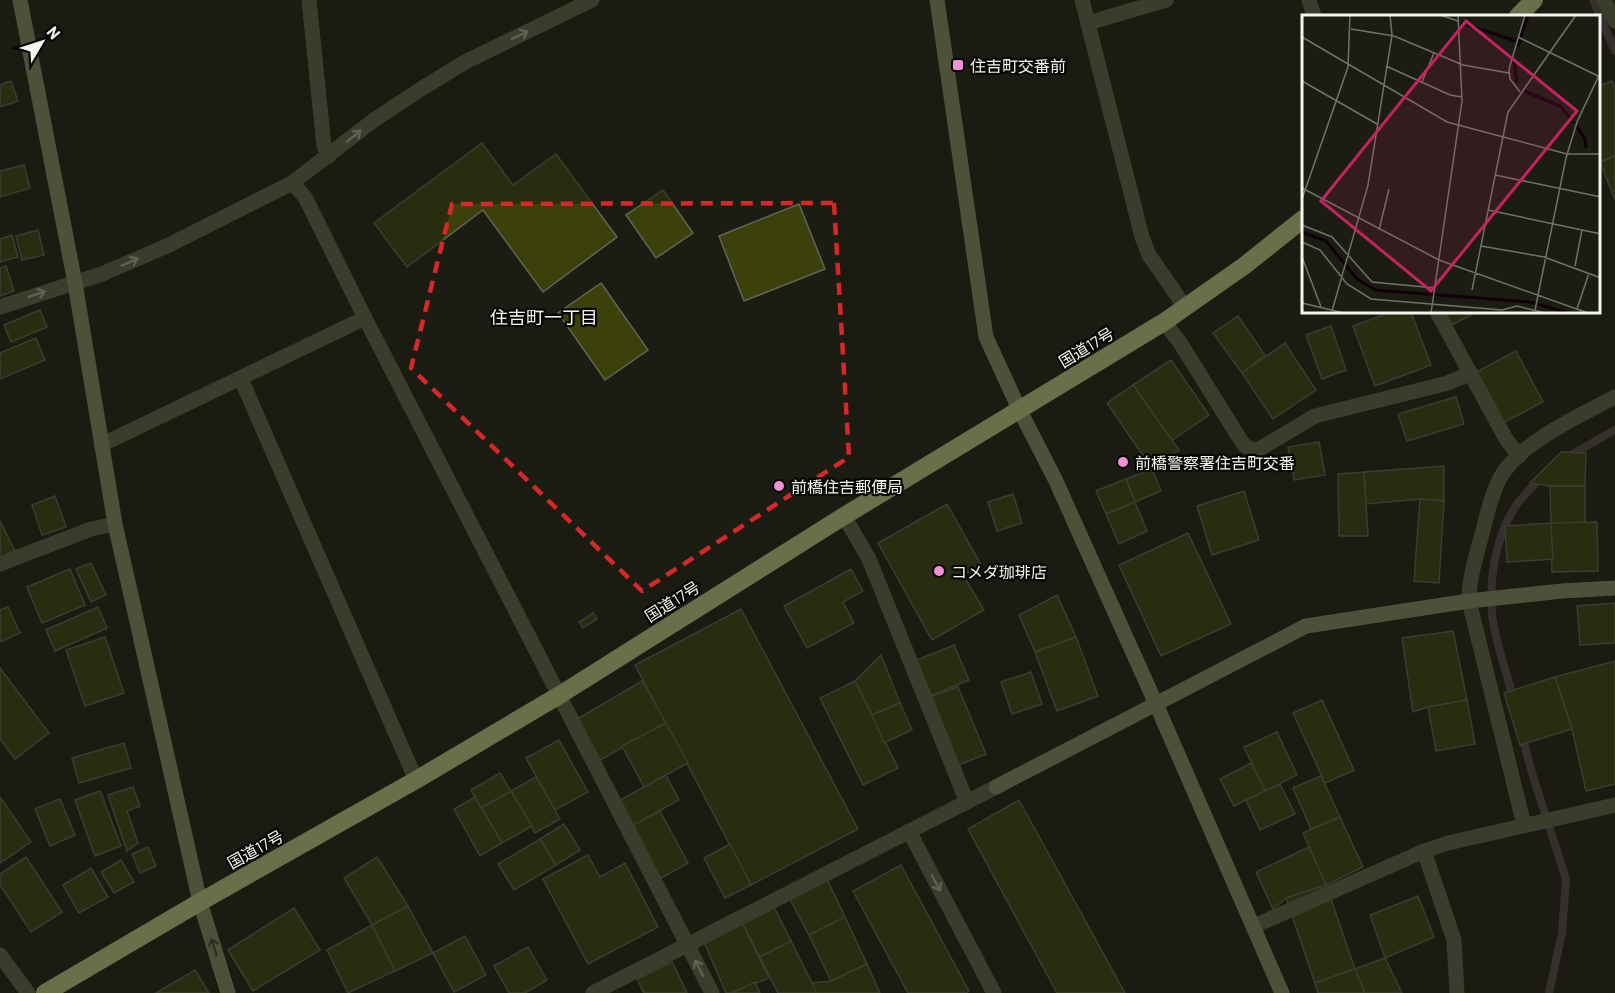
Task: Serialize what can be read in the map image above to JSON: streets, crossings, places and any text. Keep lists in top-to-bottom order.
{
  "streets": {
    "highway": ["国道17号"]
  },
  "districts": ["住吉町一丁目"],
  "places": {
    "transit": ["住吉町交番前"],
    "other": ["前橋警察署住吉町交番", "前橋住吉郵便局", "コメダ珈琲店"]
  },
  "north": "top right"
}
